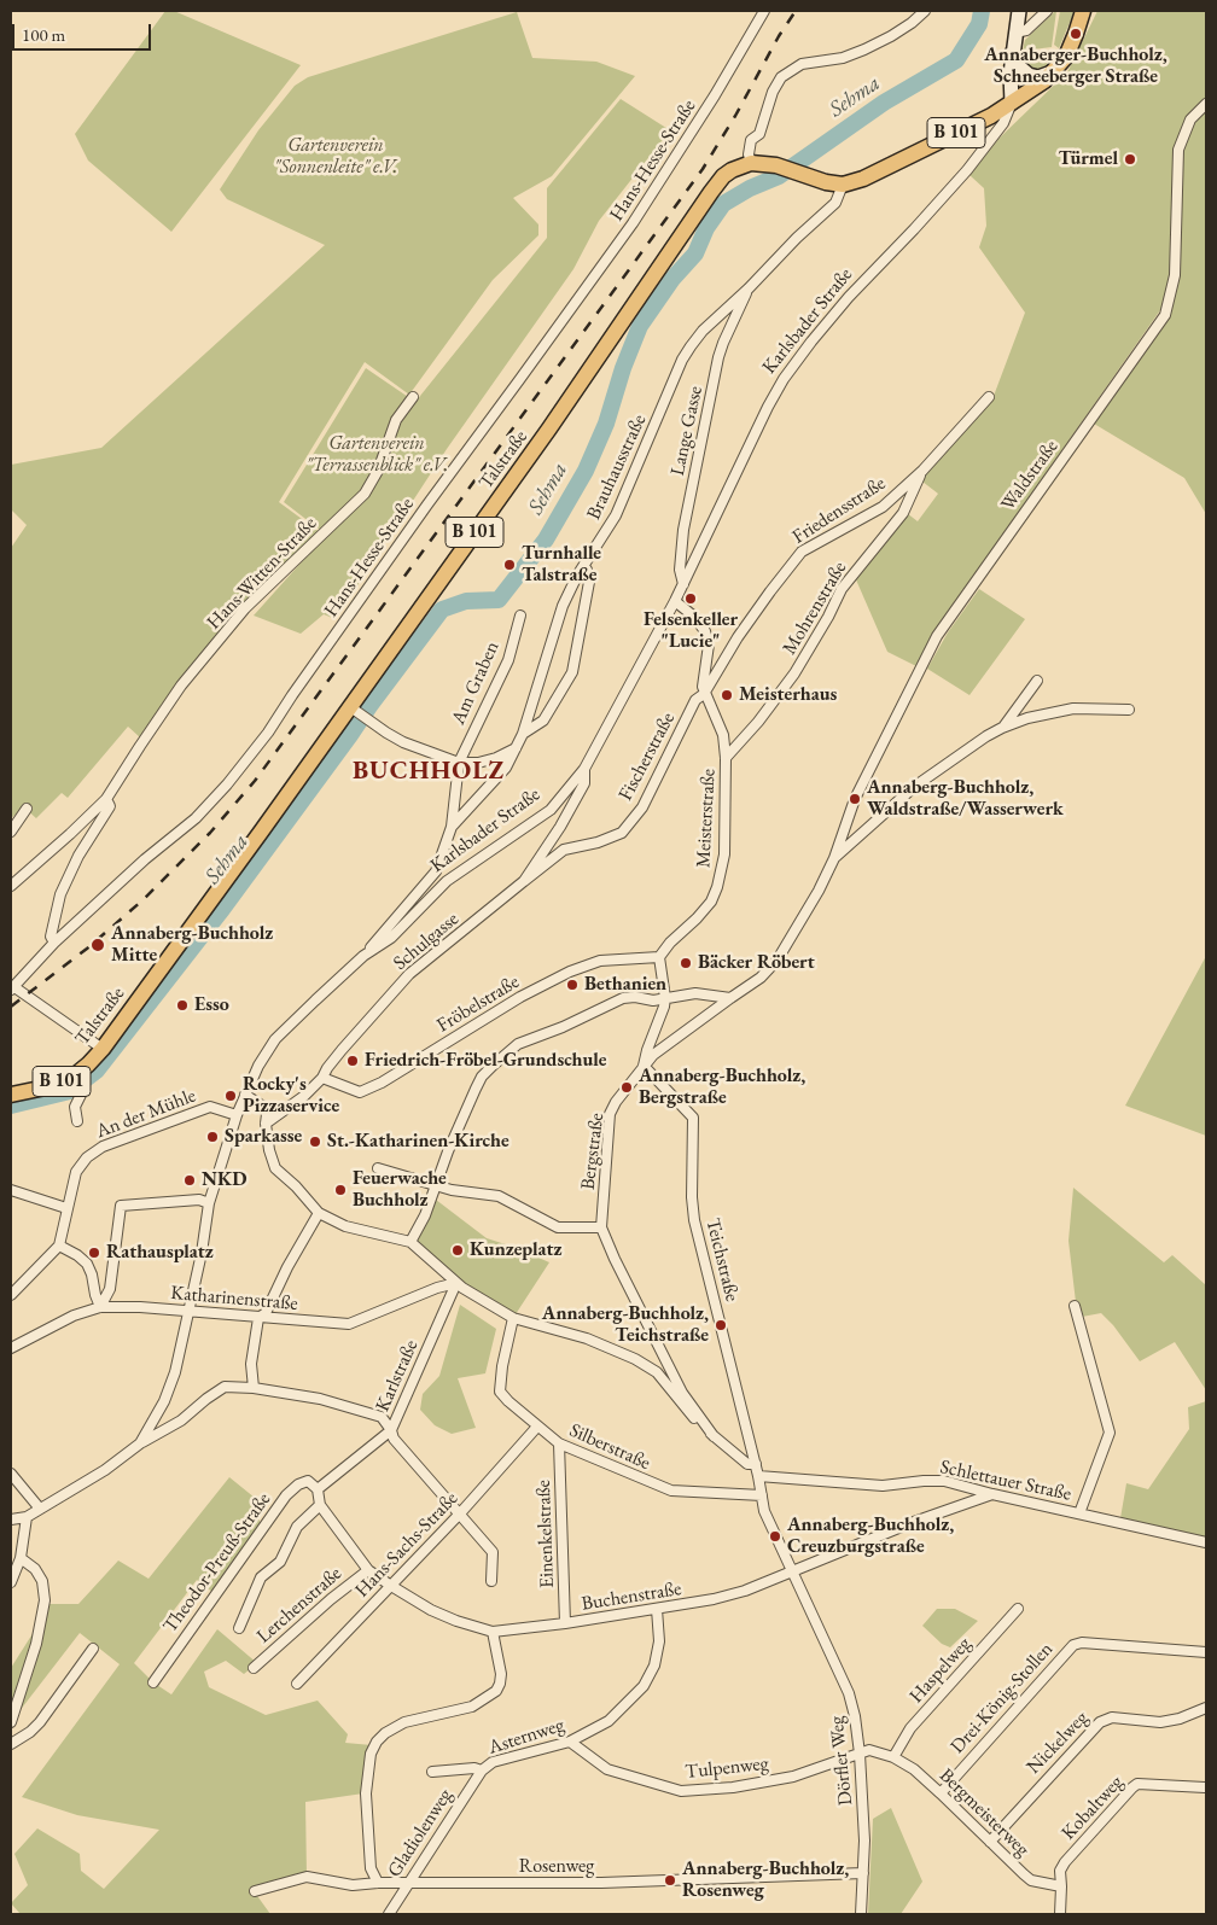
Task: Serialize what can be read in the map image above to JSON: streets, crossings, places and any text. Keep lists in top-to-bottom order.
{
  "streets": {
    "main road": ["B 101", "Karlsbader Straße", "Talstraße"],
    "street": [
      "Hans-Hesse-Straße",
      "Lange Gasse",
      "Brauhausstraße",
      "Waldstraße",
      "Friedensstraße",
      "Hans-Witten-Straße",
      "Mohrenstraße",
      "Am Graben",
      "Fischerstraße",
      "Meisterstraße",
      "Schulgasse",
      "Fröbelstraße",
      "An der Mühle",
      "Bergstraße",
      "Teichstraße",
      "Katharinenstraße",
      "Karlstraße",
      "Silberstraße",
      "Schlettauer Straße",
      "Einenkelstraße",
      "Hans-Sachs-Straße",
      "Theodor-Preuß-Straße",
      "Buchenstraße",
      "Lerchenstraße",
      "Haspelweg",
      "Drei-König-Stollen",
      "Asternweg",
      "Nickelweg",
      "Dörfler Weg",
      "Tulpenweg",
      "Kobaltweg",
      "Bergmeisterweg",
      "Gladiolenweg",
      "Rosenweg"
    ]
  },
  "crossings": [
    ["B 101", "Karlsbader Straße"],
    ["B 101", "Brauhausstraße"],
    ["Hans-Hesse-Straße", "Hans-Witten-Straße"],
    ["Karlsbader Straße", "Lange Gasse"],
    ["Karlsbader Straße", "Meisterstraße"],
    ["Karlsbader Straße", "Schulgasse"],
    ["Karlsbader Straße", "An der Mühle"],
    ["Karlsbader Straße", "Katharinenstraße"],
    ["Lange Gasse", "Brauhausstraße"],
    ["Brauhausstraße", "Am Graben"],
    ["Waldstraße", "Bergstraße"],
    ["Friedensstraße", "Mohrenstraße"],
    ["Friedensstraße", "Fischerstraße"],
    ["Friedensstraße", "Meisterstraße"],
    ["Mohrenstraße", "Meisterstraße"],
    ["Fischerstraße", "Meisterstraße"],
    ["Fischerstraße", "Schulgasse"],
    ["Meisterstraße", "Fröbelstraße"],
    ["Schulgasse", "Fröbelstraße"],
    ["Bergstraße", "Teichstraße"],
    ["Teichstraße", "Silberstraße"],
    ["Teichstraße", "Schlettauer Straße"],
    ["Teichstraße", "Dörfler Weg"],
    ["Katharinenstraße", "Karlstraße"],
    ["Karlstraße", "Theodor-Preuß-Straße"],
    ["Karlstraße", "Buchenstraße"],
    ["Silberstraße", "Einenkelstraße"],
    ["Silberstraße", "Hans-Sachs-Straße"],
    ["Silberstraße", "Dörfler Weg"],
    ["Schlettauer Straße", "Buchenstraße"],
    ["Einenkelstraße", "Buchenstraße"],
    ["Hans-Sachs-Straße", "Buchenstraße"],
    ["Theodor-Preuß-Straße", "Buchenstraße"],
    ["Buchenstraße", "Lerchenstraße"],
    ["Buchenstraße", "Asternweg"],
    ["Buchenstraße", "Dörfler Weg"],
    ["Haspelweg", "Bergmeisterweg"],
    ["Drei-König-Stollen", "Bergmeisterweg"],
    ["Asternweg", "Tulpenweg"],
    ["Asternweg", "Gladiolenweg"],
    ["Nickelweg", "Bergmeisterweg"],
    ["Dörfler Weg", "Tulpenweg"],
    ["Dörfler Weg", "Bergmeisterweg"],
    ["Dörfler Weg", "Rosenweg"],
    ["Tulpenweg", "Bergmeisterweg"],
    ["Kobaltweg", "Bergmeisterweg"],
    ["Gladiolenweg", "Rosenweg"]
  ],
  "districts": ["BUCHHOLZ"],
  "water": ["Sehma"],
  "parks": ["Gartenverein \"Sonnenleite\" e.V.", "Gartenverein \"Terrassenblick\" e.V."],
  "places": [
    "Annaberger-Buchholz, Schneeberger Straße",
    "Türmel",
    "Turnhalle Talstraße",
    "Felsenkeller \"Lucie\"",
    "Meisterhaus",
    "Annaberg-Buchholz, Waldstraße/Wasserwerk",
    "Annaberg-Buchholz Mitte",
    "Bäcker Röbert",
    "Bethanien",
    "Esso",
    "Friedrich-Fröbel-Grundschule",
    "Annaberg-Buchholz, Bergstraße",
    "Rocky's Pizzaservice",
    "Sparkasse",
    "St.-Katharinen-Kirche",
    "NKD",
    "Feuerwache Buchholz",
    "Kunzeplatz",
    "Rathausplatz",
    "Annaberg-Buchholz, Teichstraße",
    "Annaberg-Buchholz, Creuzburgstraße",
    "Annaberg-Buchholz, Rosenweg"
  ],
  "scale_bar": "100 m"
}
